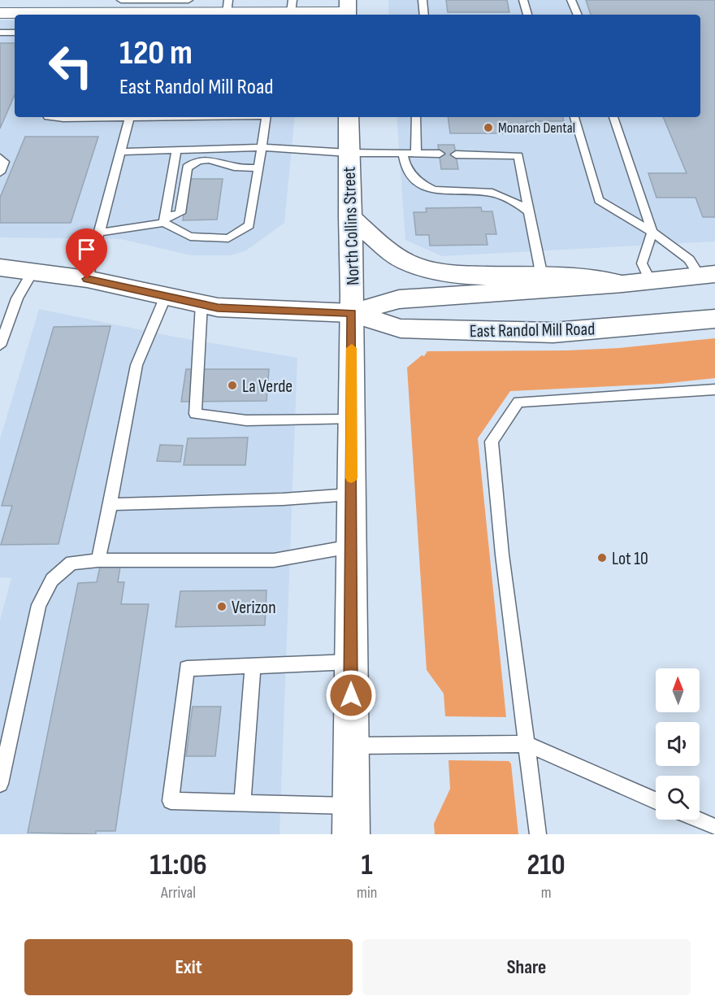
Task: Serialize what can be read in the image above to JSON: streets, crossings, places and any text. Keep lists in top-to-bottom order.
{
  "streets": {
    "main road": ["North Collins Street", "East Randol Mill Road"]
  },
  "crossings": [
    ["North Collins Street", "East Randol Mill Road"]
  ],
  "places": [
    "Monarch Dental",
    "La Verde",
    "Lot 10",
    "Verizon"
  ],
  "north": "top",
  "page": {
    "turn": ["120 m", "East Randol Mill Road"],
    "eta": [
      "11:06",
      "Arrival",
      "1",
      "min",
      "210",
      "m"
    ],
    "buttons": ["Exit", "Share"]
  }
}
